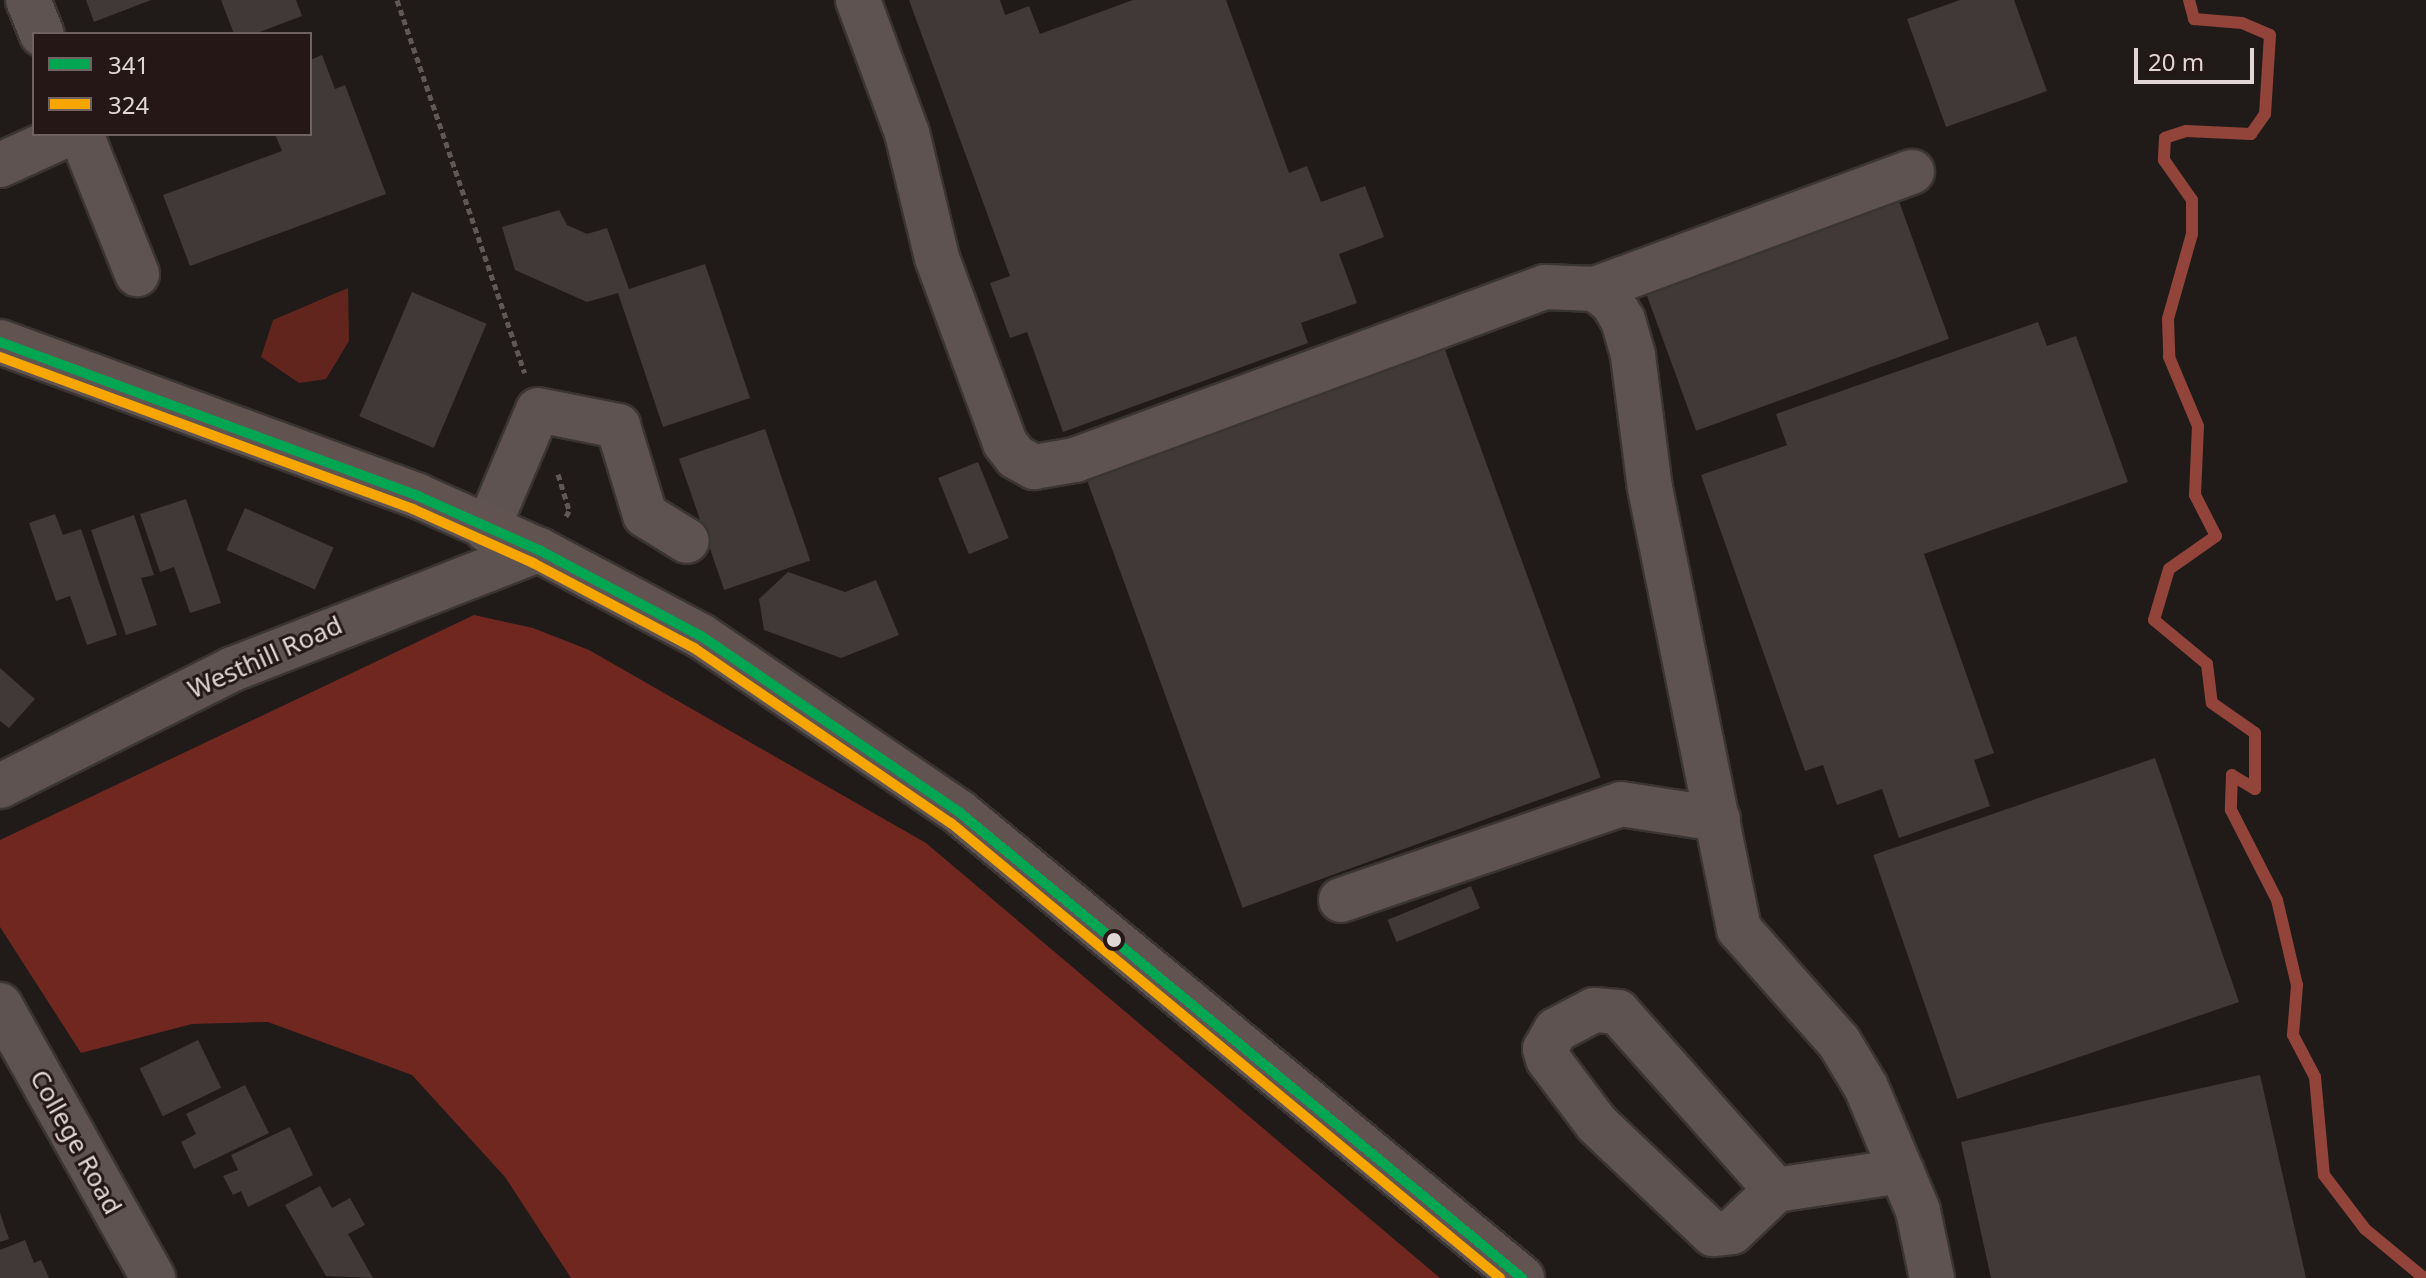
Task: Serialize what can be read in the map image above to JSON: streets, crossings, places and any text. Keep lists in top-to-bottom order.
{
  "streets": {
    "street": ["Westhill Road", "College Road"]
  },
  "lines": ["transit line 341", "transit line 324"],
  "legend": ["341", "324"],
  "scale_bar": "20 m"
}
